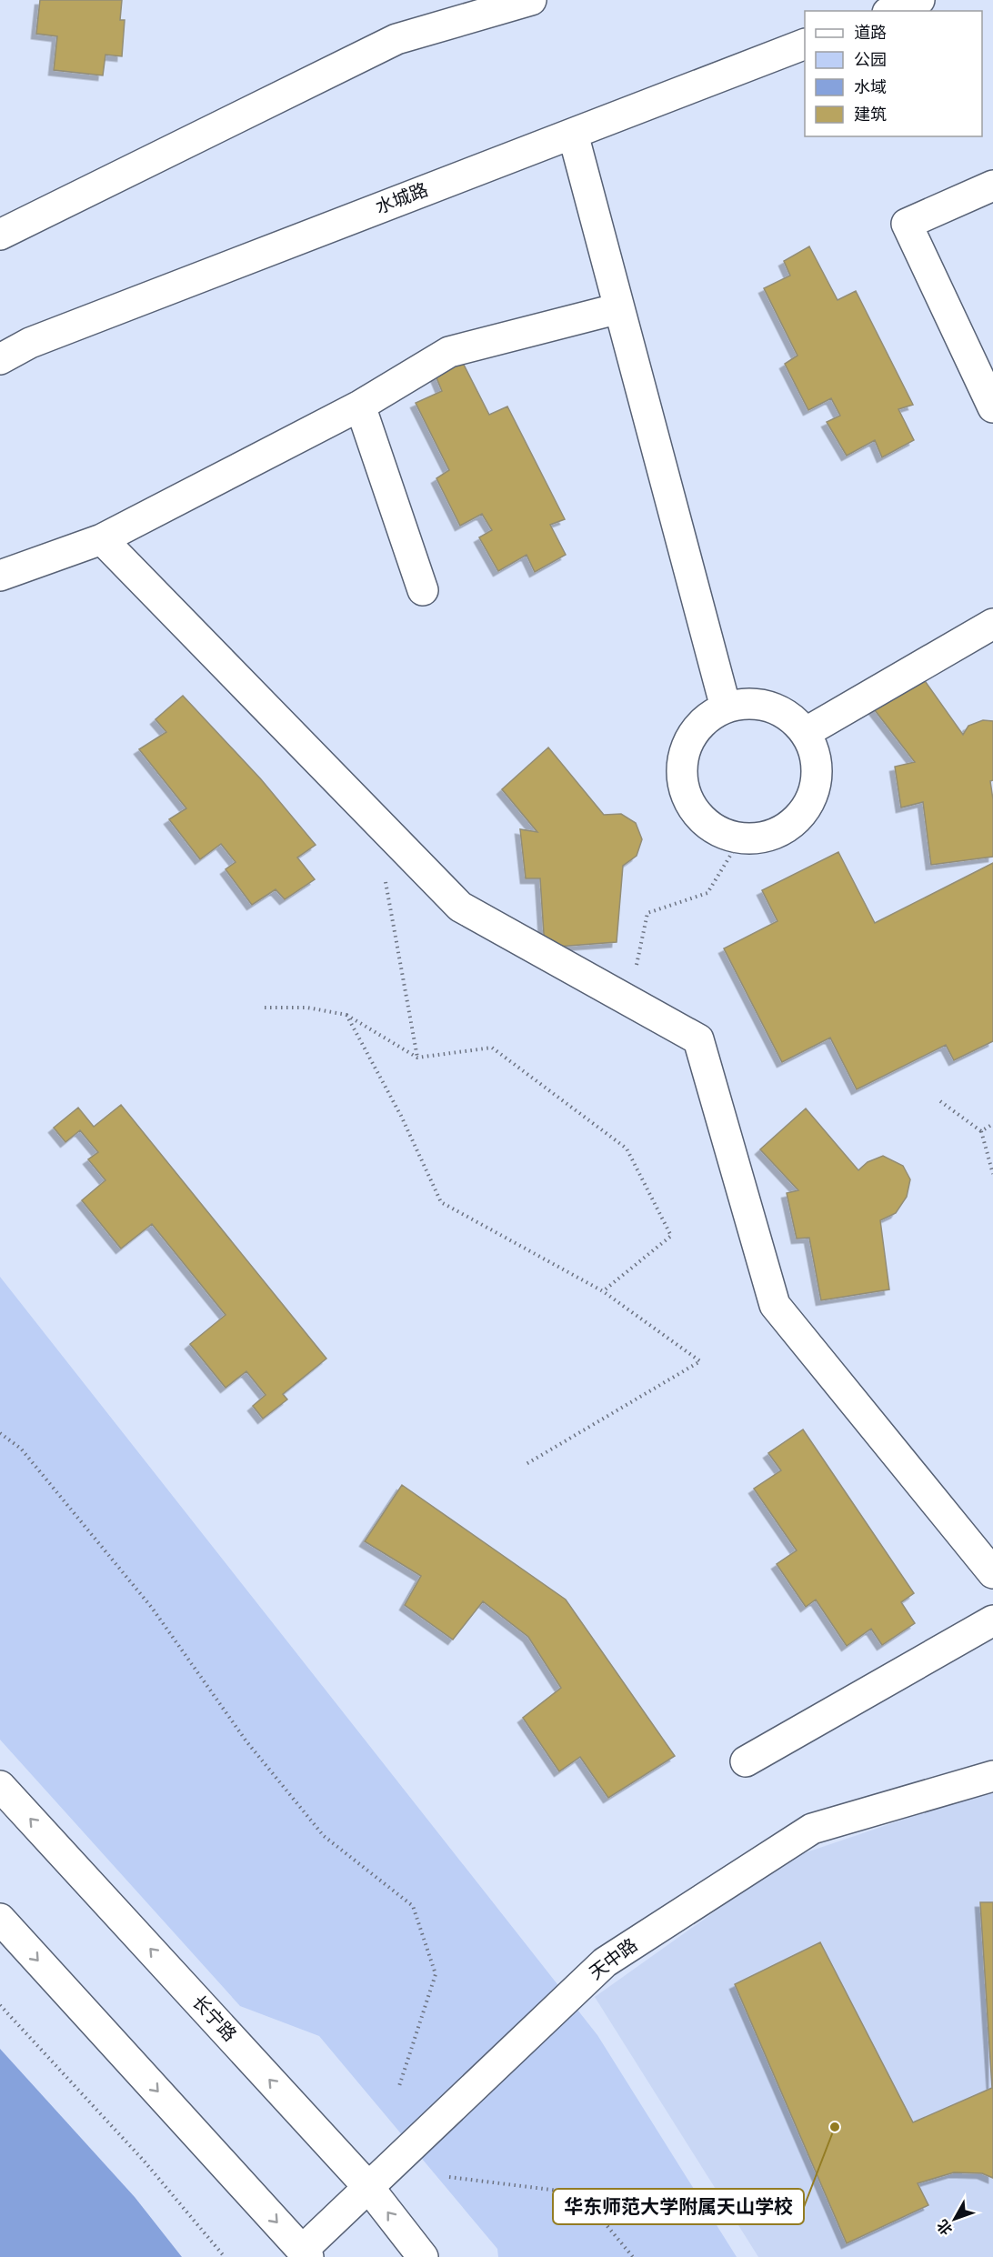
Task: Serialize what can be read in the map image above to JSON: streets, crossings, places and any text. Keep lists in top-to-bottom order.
{
  "streets": {
    "street": ["水城路", "天中路", "长宁路"]
  },
  "crossings": [
    ["天中路", "长宁路"]
  ],
  "places": ["华东师范大学附属天山学校"],
  "legend": [
    "道路",
    "公园",
    "水域",
    "建筑"
  ],
  "north": "bottom left"
}
